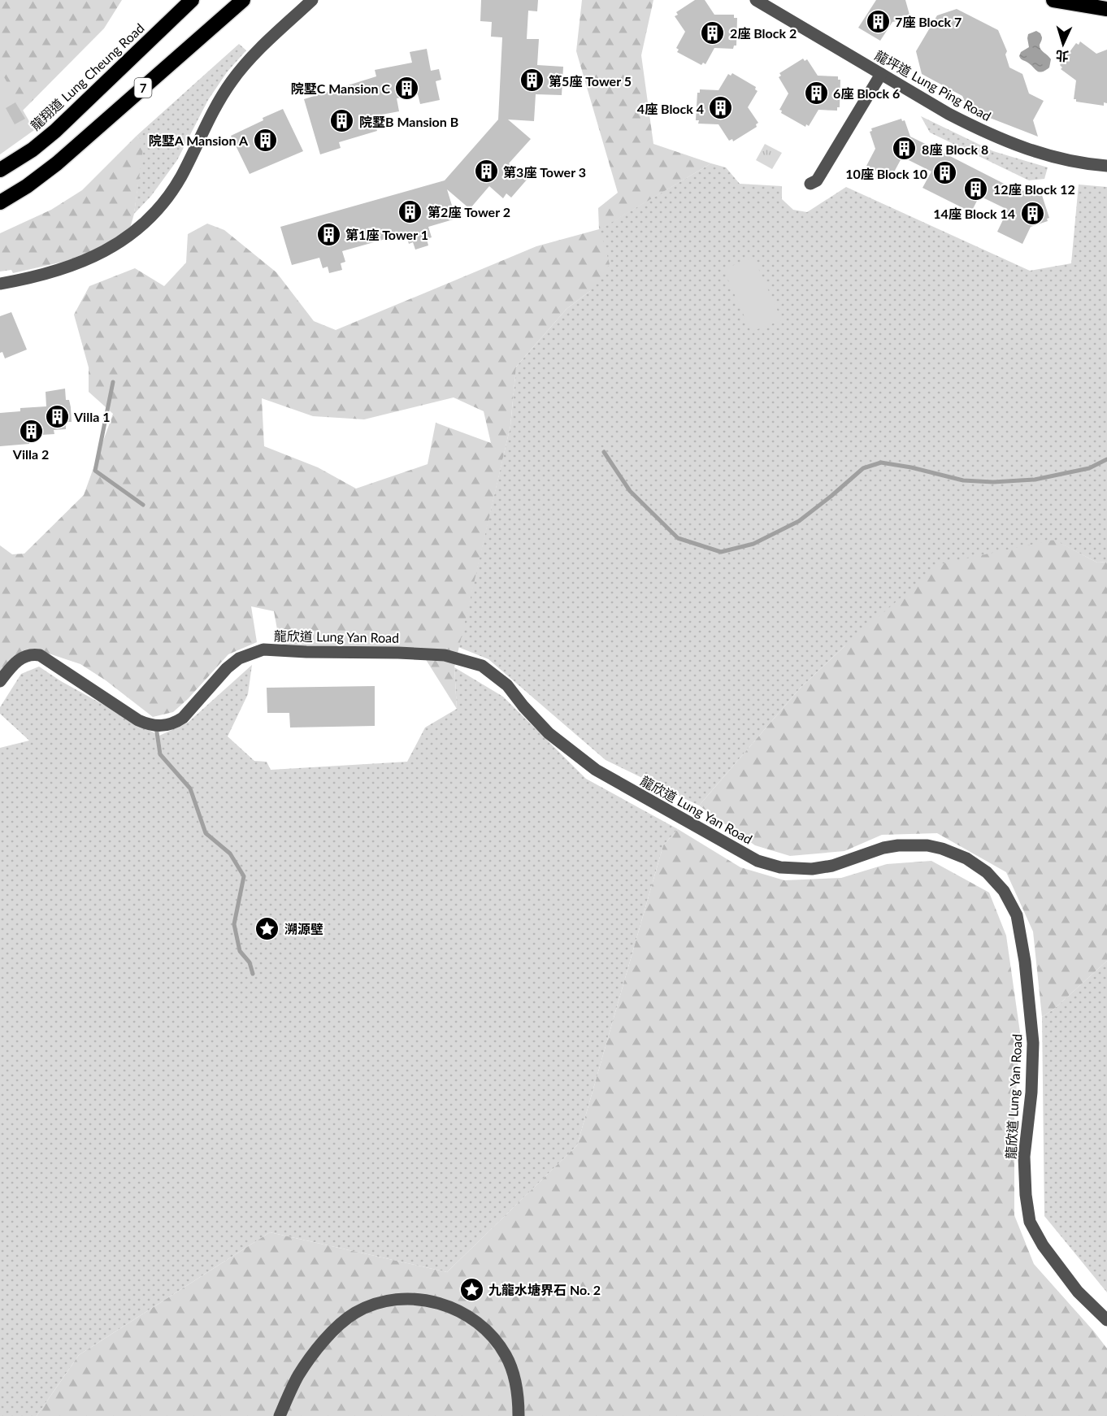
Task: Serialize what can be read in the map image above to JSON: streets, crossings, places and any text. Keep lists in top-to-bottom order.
{
  "streets": {
    "highway": ["龍翔道 Lung Cheung Road", "7"],
    "street": ["龍坪道 Lung Ping Road", "龍欣道 Lung Yan Road"]
  },
  "places": {
    "building": [
      "7座 Block 7",
      "2座 Block 2",
      "第5座 Tower 5",
      "院墅C Mansion C",
      "6座 Block 6",
      "4座 Block 4",
      "院墅B Mansion B",
      "院墅A Mansion A",
      "8座 Block 8",
      "第3座 Tower 3",
      "10座 Block 10",
      "12座 Block 12",
      "第2座 Tower 2",
      "14座 Block 14",
      "第1座 Tower 1",
      "Villa 1",
      "Villa 2"
    ],
    "place": ["溯源壁", "九龍水塘界石 No. 2"]
  },
  "north": "bottom"
}
